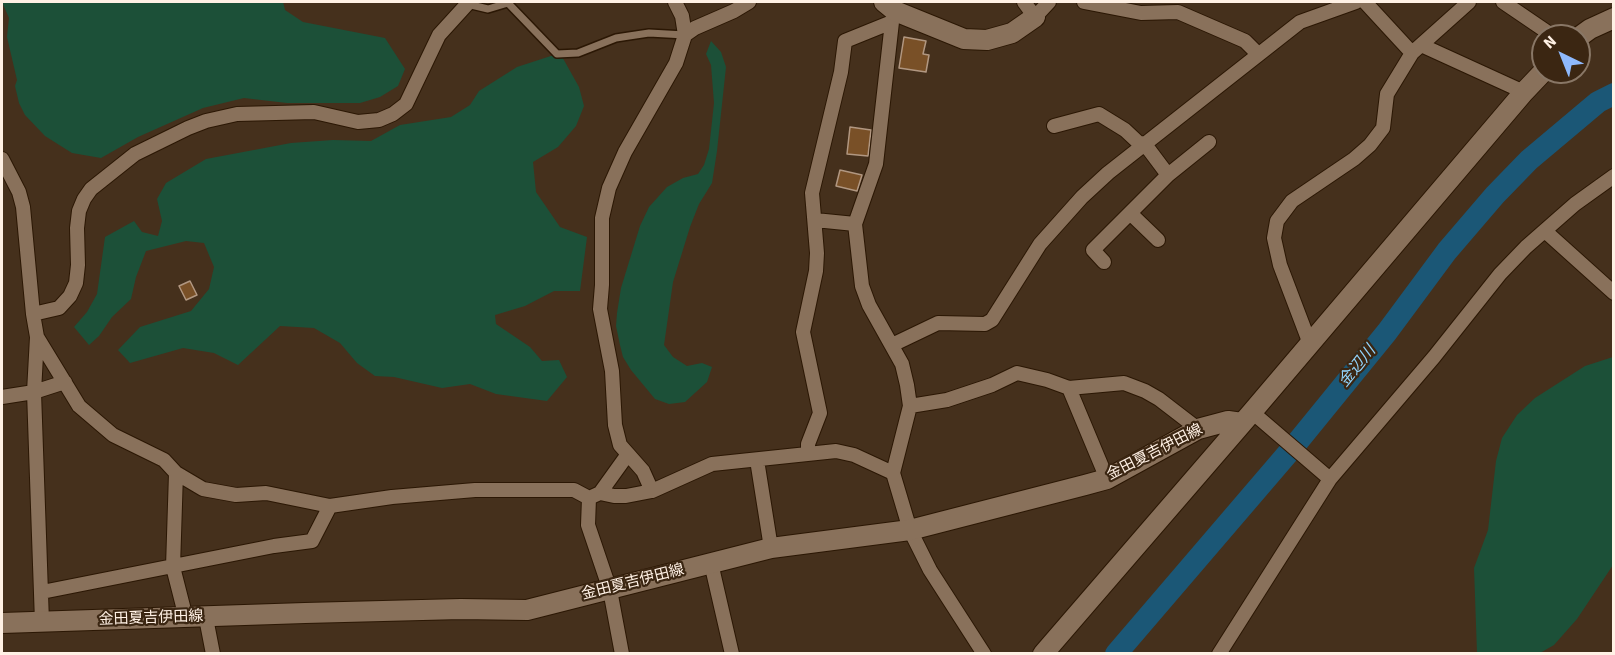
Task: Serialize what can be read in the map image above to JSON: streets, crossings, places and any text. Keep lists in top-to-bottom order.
{
  "streets": {
    "main road": ["金田夏吉伊田線"]
  },
  "water": ["金辺川"],
  "north": "top left"
}
